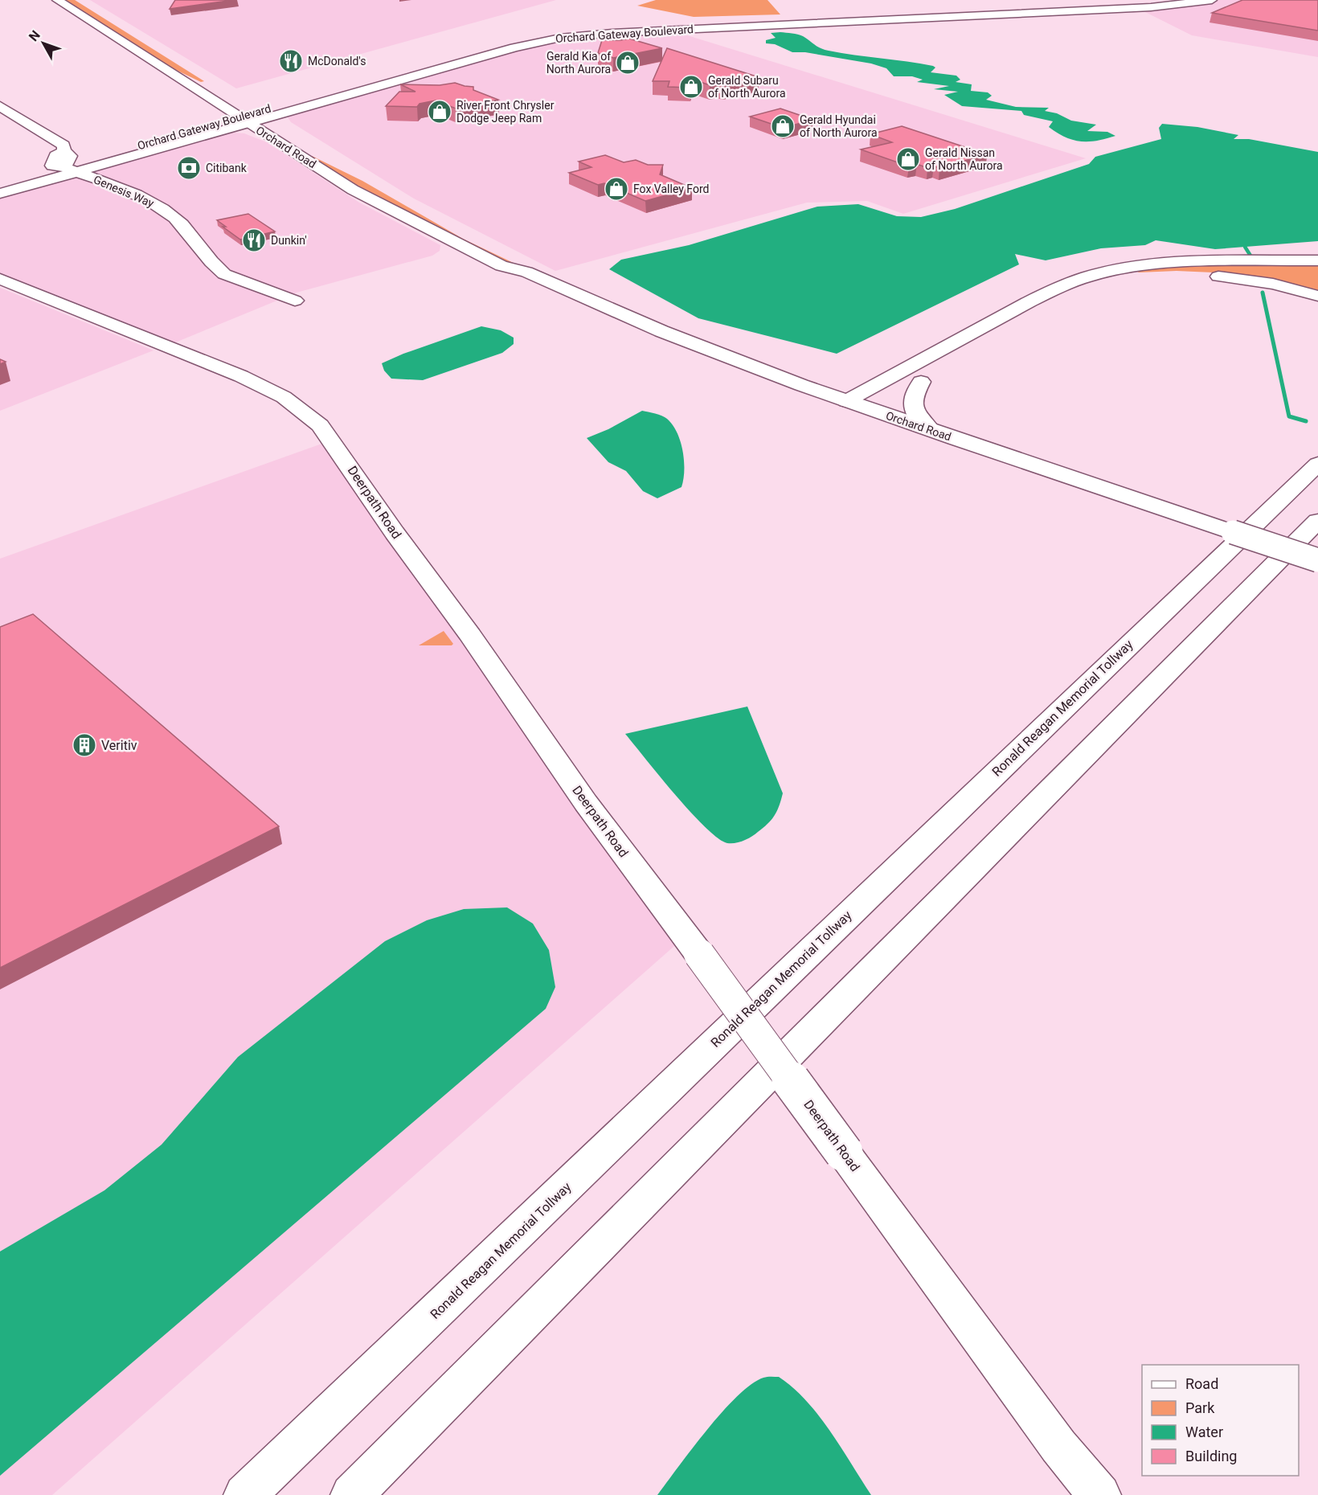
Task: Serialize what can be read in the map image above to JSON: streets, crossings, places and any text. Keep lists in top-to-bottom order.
{
  "streets": {
    "main road": [
      "Orchard Gateway Boulevard",
      "Orchard Road",
      "Genesis Way",
      "Deerpath Road",
      "Ronald Reagan Memorial Tollway"
    ]
  },
  "crossings": [
    ["Orchard Gateway Boulevard", "Orchard Road"],
    ["Orchard Gateway Boulevard", "Genesis Way"]
  ],
  "places": {
    "restaurant": ["McDonald's", "Dunkin'"],
    "shop": [
      "Gerald Kia of North Aurora",
      "Gerald Subaru of North Aurora",
      "River Front Chrysler Dodge Jeep Ram",
      "Gerald Hyundai of North Aurora",
      "Gerald Nissan of North Aurora",
      "Fox Valley Ford"
    ],
    "bank": ["Citibank"],
    "building": ["Veritiv"]
  },
  "legend": [
    "Road",
    "Park",
    "Water",
    "Building"
  ],
  "north": "top left"
}
